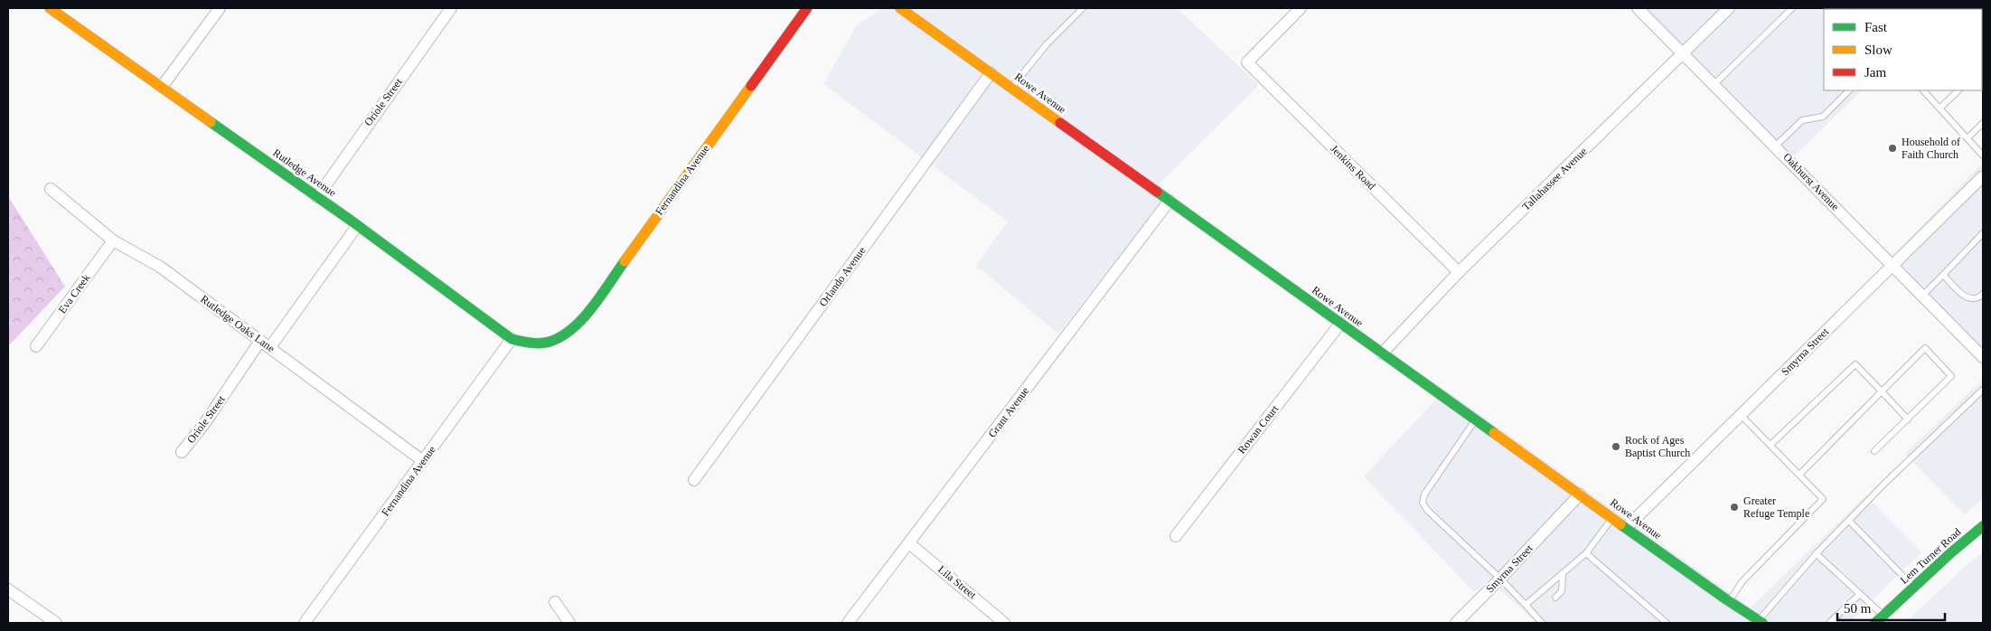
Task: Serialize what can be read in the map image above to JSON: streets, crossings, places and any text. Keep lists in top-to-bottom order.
{
  "streets": {
    "street": [
      "Rowe Avenue",
      "Oriole Street",
      "Jenkins Road",
      "Rutledge Avenue",
      "Tallahassee Avenue",
      "Fernandina Avenue",
      "Oakhurst Avenue",
      "Orlando Avenue",
      "Eva Creek",
      "Rutledge Oaks Lane",
      "Smyrna Street",
      "Grant Avenue",
      "Rowan Court",
      "Lem Turner Road",
      "Lila Street"
    ]
  },
  "crossings": [
    ["Rowe Avenue", "Tallahassee Avenue"],
    ["Rowe Avenue", "Orlando Avenue"],
    ["Rowe Avenue", "Smyrna Street"],
    ["Rowe Avenue", "Grant Avenue"],
    ["Rowe Avenue", "Rowan Court"],
    ["Oriole Street", "Rutledge Avenue"],
    ["Oriole Street", "Rutledge Oaks Lane"],
    ["Jenkins Road", "Tallahassee Avenue"],
    ["Rutledge Avenue", "Fernandina Avenue"],
    ["Tallahassee Avenue", "Oakhurst Avenue"],
    ["Fernandina Avenue", "Rutledge Oaks Lane"],
    ["Oakhurst Avenue", "Smyrna Street"],
    ["Eva Creek", "Rutledge Oaks Lane"],
    ["Grant Avenue", "Lila Street"]
  ],
  "places": ["Household of Faith Church", "Rock of Ages Baptist Church", "Greater Refuge Temple"],
  "legend": ["Fast", "Slow", "Jam"],
  "scale_bar": "50 m"
}
